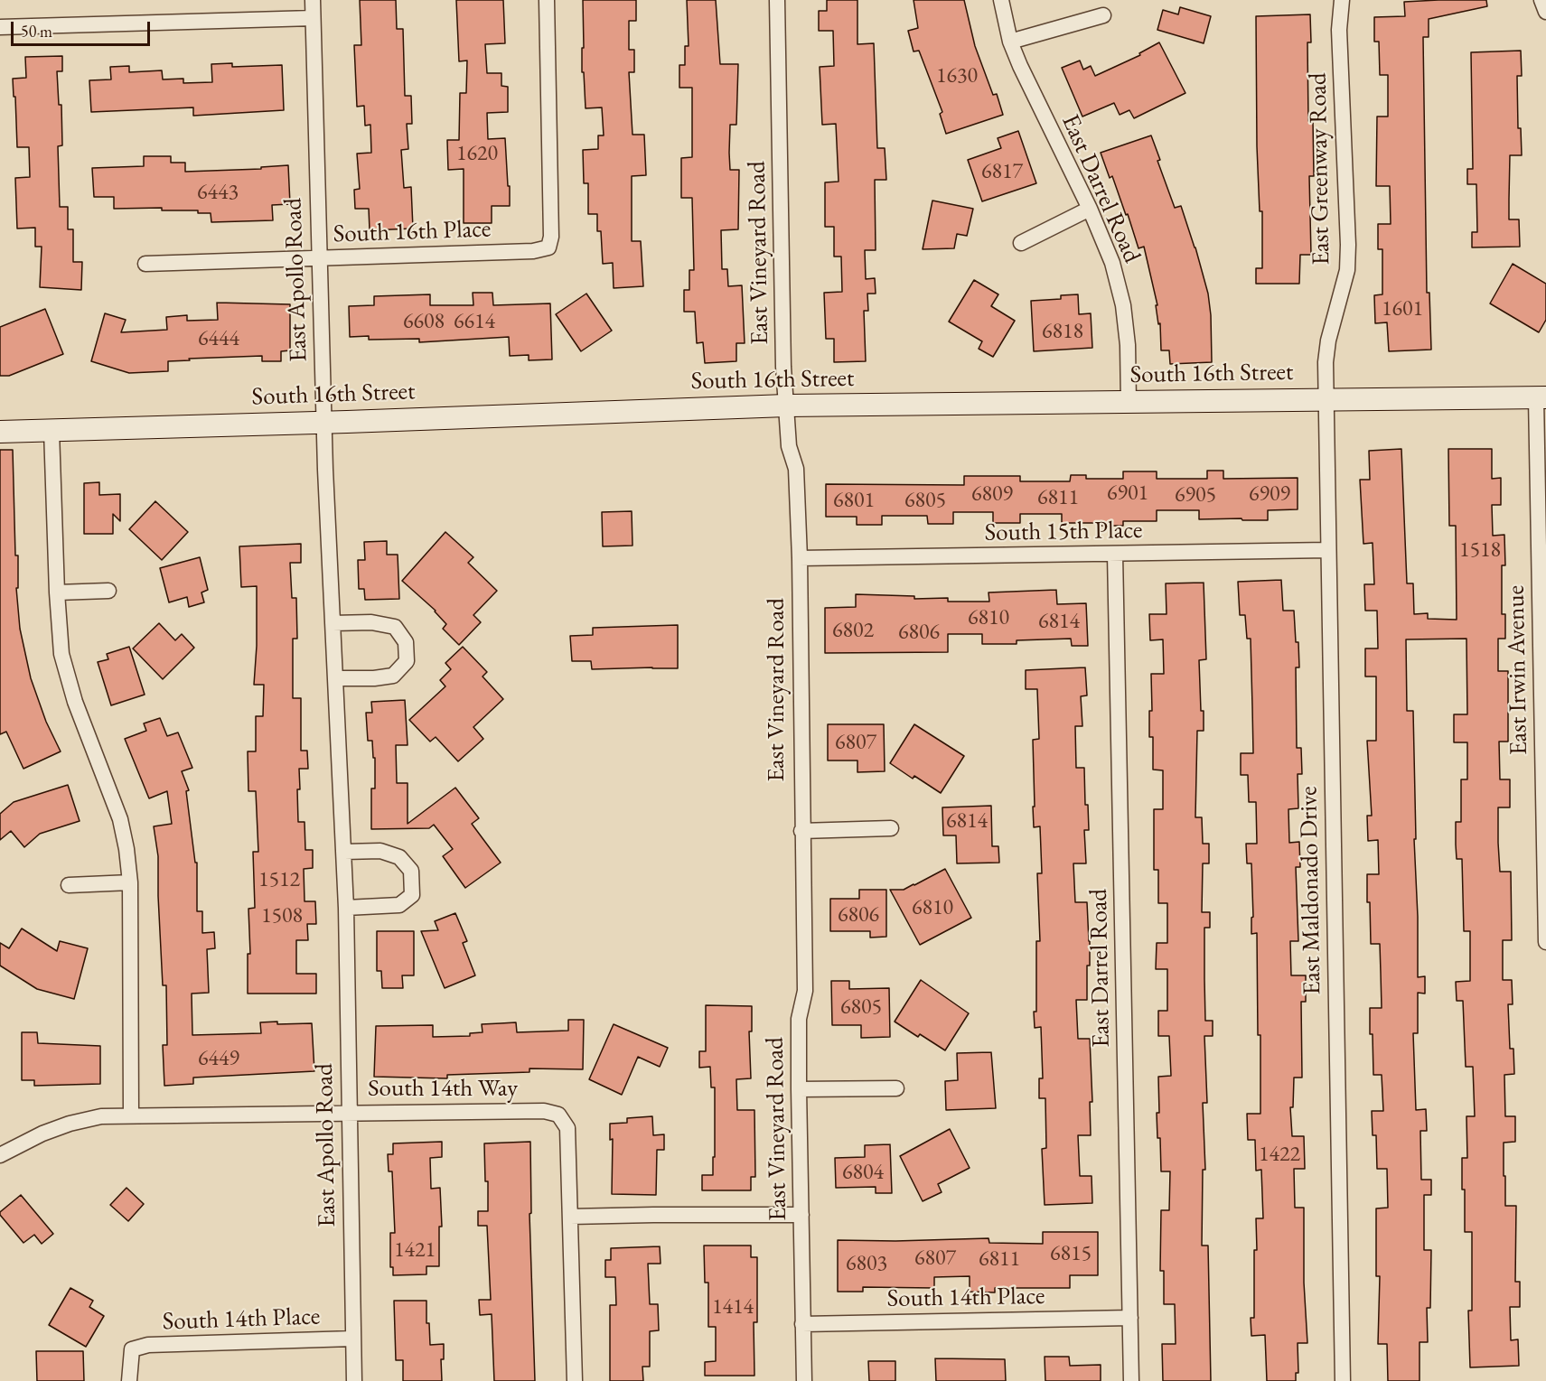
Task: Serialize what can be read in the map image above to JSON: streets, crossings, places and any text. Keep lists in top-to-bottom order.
{
  "streets": {
    "main road": ["South 16th Street"],
    "street": [
      "East Greenway Road",
      "East Darrel Road",
      "South 16th Place",
      "East Vineyard Road",
      "East Apollo Road",
      "South 15th Place",
      "East Irwin Avenue",
      "East Maldonado Drive",
      "South 14th Way",
      "South 14th Place"
    ]
  },
  "crossings": [
    ["East Greenway Road", "South 16th Street"],
    ["East Greenway Road", "East Maldonado Drive"],
    ["East Darrel Road", "South 16th Street"],
    ["East Darrel Road", "South 15th Place"],
    ["East Darrel Road", "South 14th Place"],
    ["South 16th Place", "East Apollo Road"],
    ["East Vineyard Road", "South 16th Street"],
    ["East Vineyard Road", "South 15th Place"],
    ["East Vineyard Road", "South 14th Place"],
    ["East Apollo Road", "South 16th Street"],
    ["East Apollo Road", "South 14th Way"],
    ["East Apollo Road", "South 14th Place"],
    ["South 16th Street", "East Irwin Avenue"],
    ["South 16th Street", "East Maldonado Drive"],
    ["South 15th Place", "East Maldonado Drive"]
  ],
  "house_numbers": [
    "1630",
    "1620",
    "6817",
    "6443",
    "1601",
    "6608",
    "6614",
    "6818",
    "6444",
    "6901",
    "6809",
    "6909",
    "6905",
    "6811",
    "6801",
    "6805",
    "1518",
    "6810",
    "6814",
    "6802",
    "6806",
    "6807",
    "6814",
    "1512",
    "6810",
    "6806",
    "1508",
    "6805",
    "6449",
    "1422",
    "6804",
    "1421",
    "6815",
    "6807",
    "6811",
    "6803",
    "1414"
  ],
  "scale_bar": "50 m"
}
